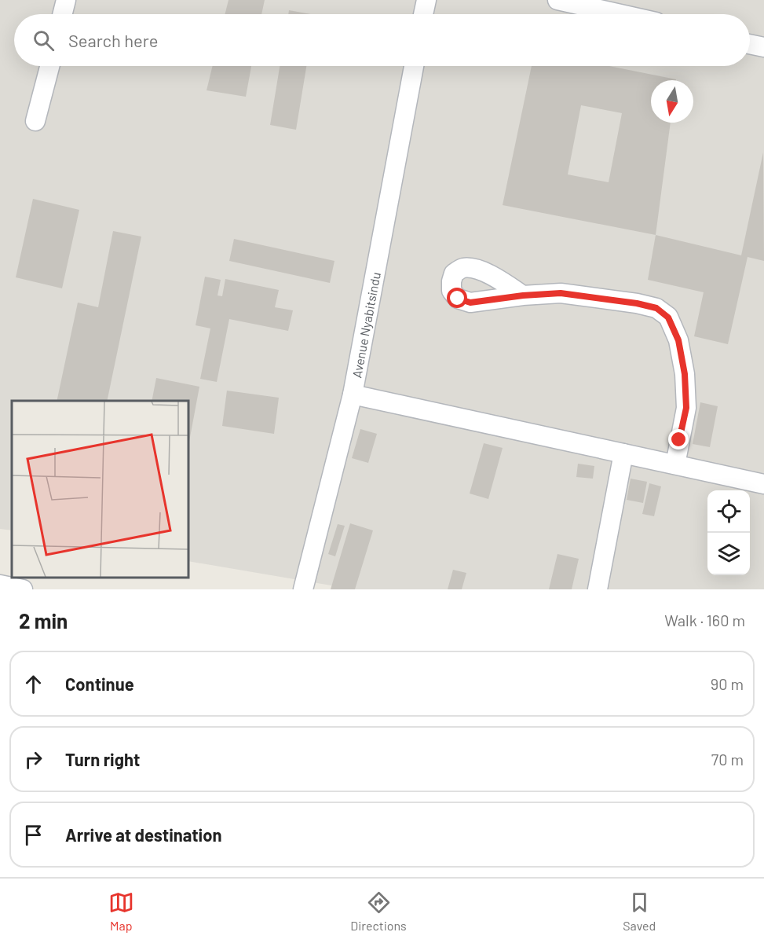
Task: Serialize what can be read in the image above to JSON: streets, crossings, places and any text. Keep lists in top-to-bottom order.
{
  "streets": {
    "street": ["Avenue Nyabitsindu"]
  },
  "north": "bottom",
  "page": {
    "search": "Search here",
    "heading": ["2 min", "Walk · 160 m"],
    "list": [
      ["Continue", "90 m"],
      ["Turn right", "70 m"],
      "Arrive at destination"
    ],
    "nav": ["Map", "Directions", "Saved"]
  }
}
